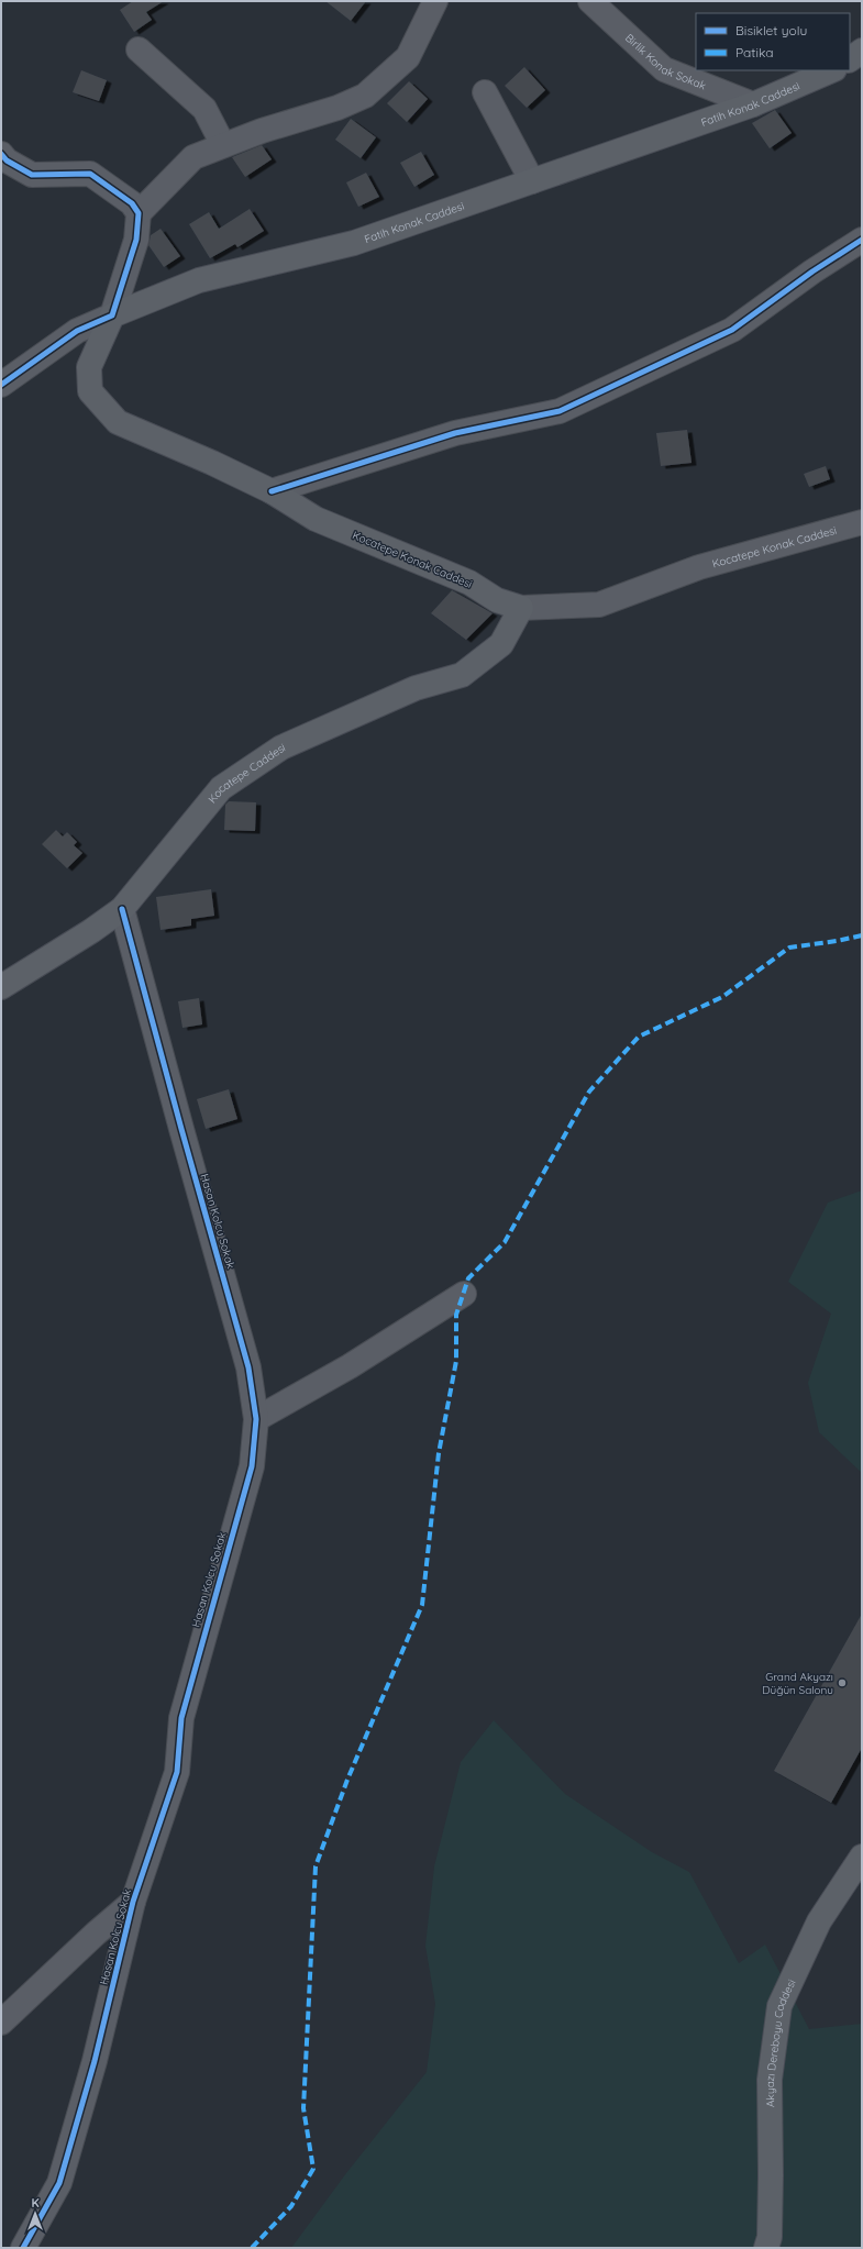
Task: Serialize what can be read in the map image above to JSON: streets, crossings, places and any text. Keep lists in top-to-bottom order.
{
  "streets": {
    "main road": [
      "Fatih Konak Caddesi",
      "Kocatepe Konak Caddesi",
      "Kocatepe Caddesi",
      "Akyazı Dereboyu Caddesi"
    ],
    "street": ["Birlik Konak Sokak", "Hasan Kolcu Sokak"]
  },
  "crossings": [
    ["Birlik Konak Sokak", "Fatih Konak Caddesi"],
    ["Fatih Konak Caddesi", "Kocatepe Konak Caddesi"],
    ["Kocatepe Konak Caddesi", "Kocatepe Caddesi"],
    ["Kocatepe Caddesi", "Hasan Kolcu Sokak"]
  ],
  "places": ["Grand Akyazı Düğün Salonu"],
  "legend": ["Bisiklet yolu", "Patika"],
  "north": "top"
}
